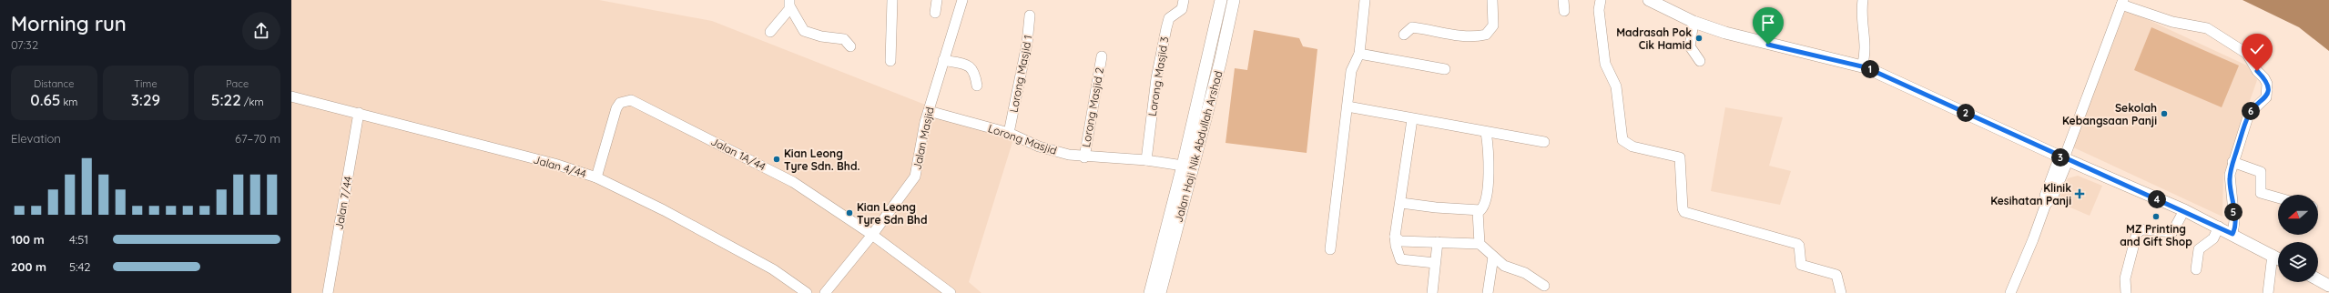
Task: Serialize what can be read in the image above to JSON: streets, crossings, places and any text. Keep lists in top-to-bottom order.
{
  "streets": {
    "main road": ["Jalan Haji Nik Abdullah Arshad"],
    "street": [
      "Lorong Masjid 1",
      "Lorong Masjid 3",
      "Lorong Masjid 2",
      "Jalan Masjid",
      "Lorong Masjid",
      "Jalan 1A/44",
      "Jalan 4/44",
      "Jalan 7/44"
    ]
  },
  "crossings": [
    ["Lorong Masjid 1", "Lorong Masjid"],
    ["Lorong Masjid 3", "Lorong Masjid"],
    ["Lorong Masjid 2", "Lorong Masjid"],
    ["Jalan Masjid", "Lorong Masjid"],
    ["Jalan Masjid", "Jalan 1A/44"],
    ["Lorong Masjid", "Jalan Haji Nik Abdullah Arshad"],
    ["Jalan 1A/44", "Jalan 4/44"],
    ["Jalan 4/44", "Jalan 7/44"]
  ],
  "places": {
    "other": [
      "Madrasah Pok Cik Hamid",
      "Sekolah Kebangsaan Panji",
      "Kian Leong Tyre Sdn. Bhd.",
      "Kian Leong Tyre Sdn Bhd",
      "MZ Printing and Gift Shop"
    ],
    "health": ["Klinik Kesihatan Panji"]
  },
  "north": "left",
  "page": {
    "heading": ["Morning run", "07:32"],
    "pins": [
      "1",
      "6",
      "2",
      "3",
      "4",
      "5"
    ],
    "stats": [
      ["Distance", "0.65 km"],
      ["Time", "3:29"],
      ["Pace", "5:22 /km"]
    ],
    "chart": ["Elevation", "67–70 m"],
    "list": [
      {
        "name": "100 m",
        "note": "4:51"
      },
      {
        "name": "200 m",
        "note": "5:42"
      }
    ]
  }
}
